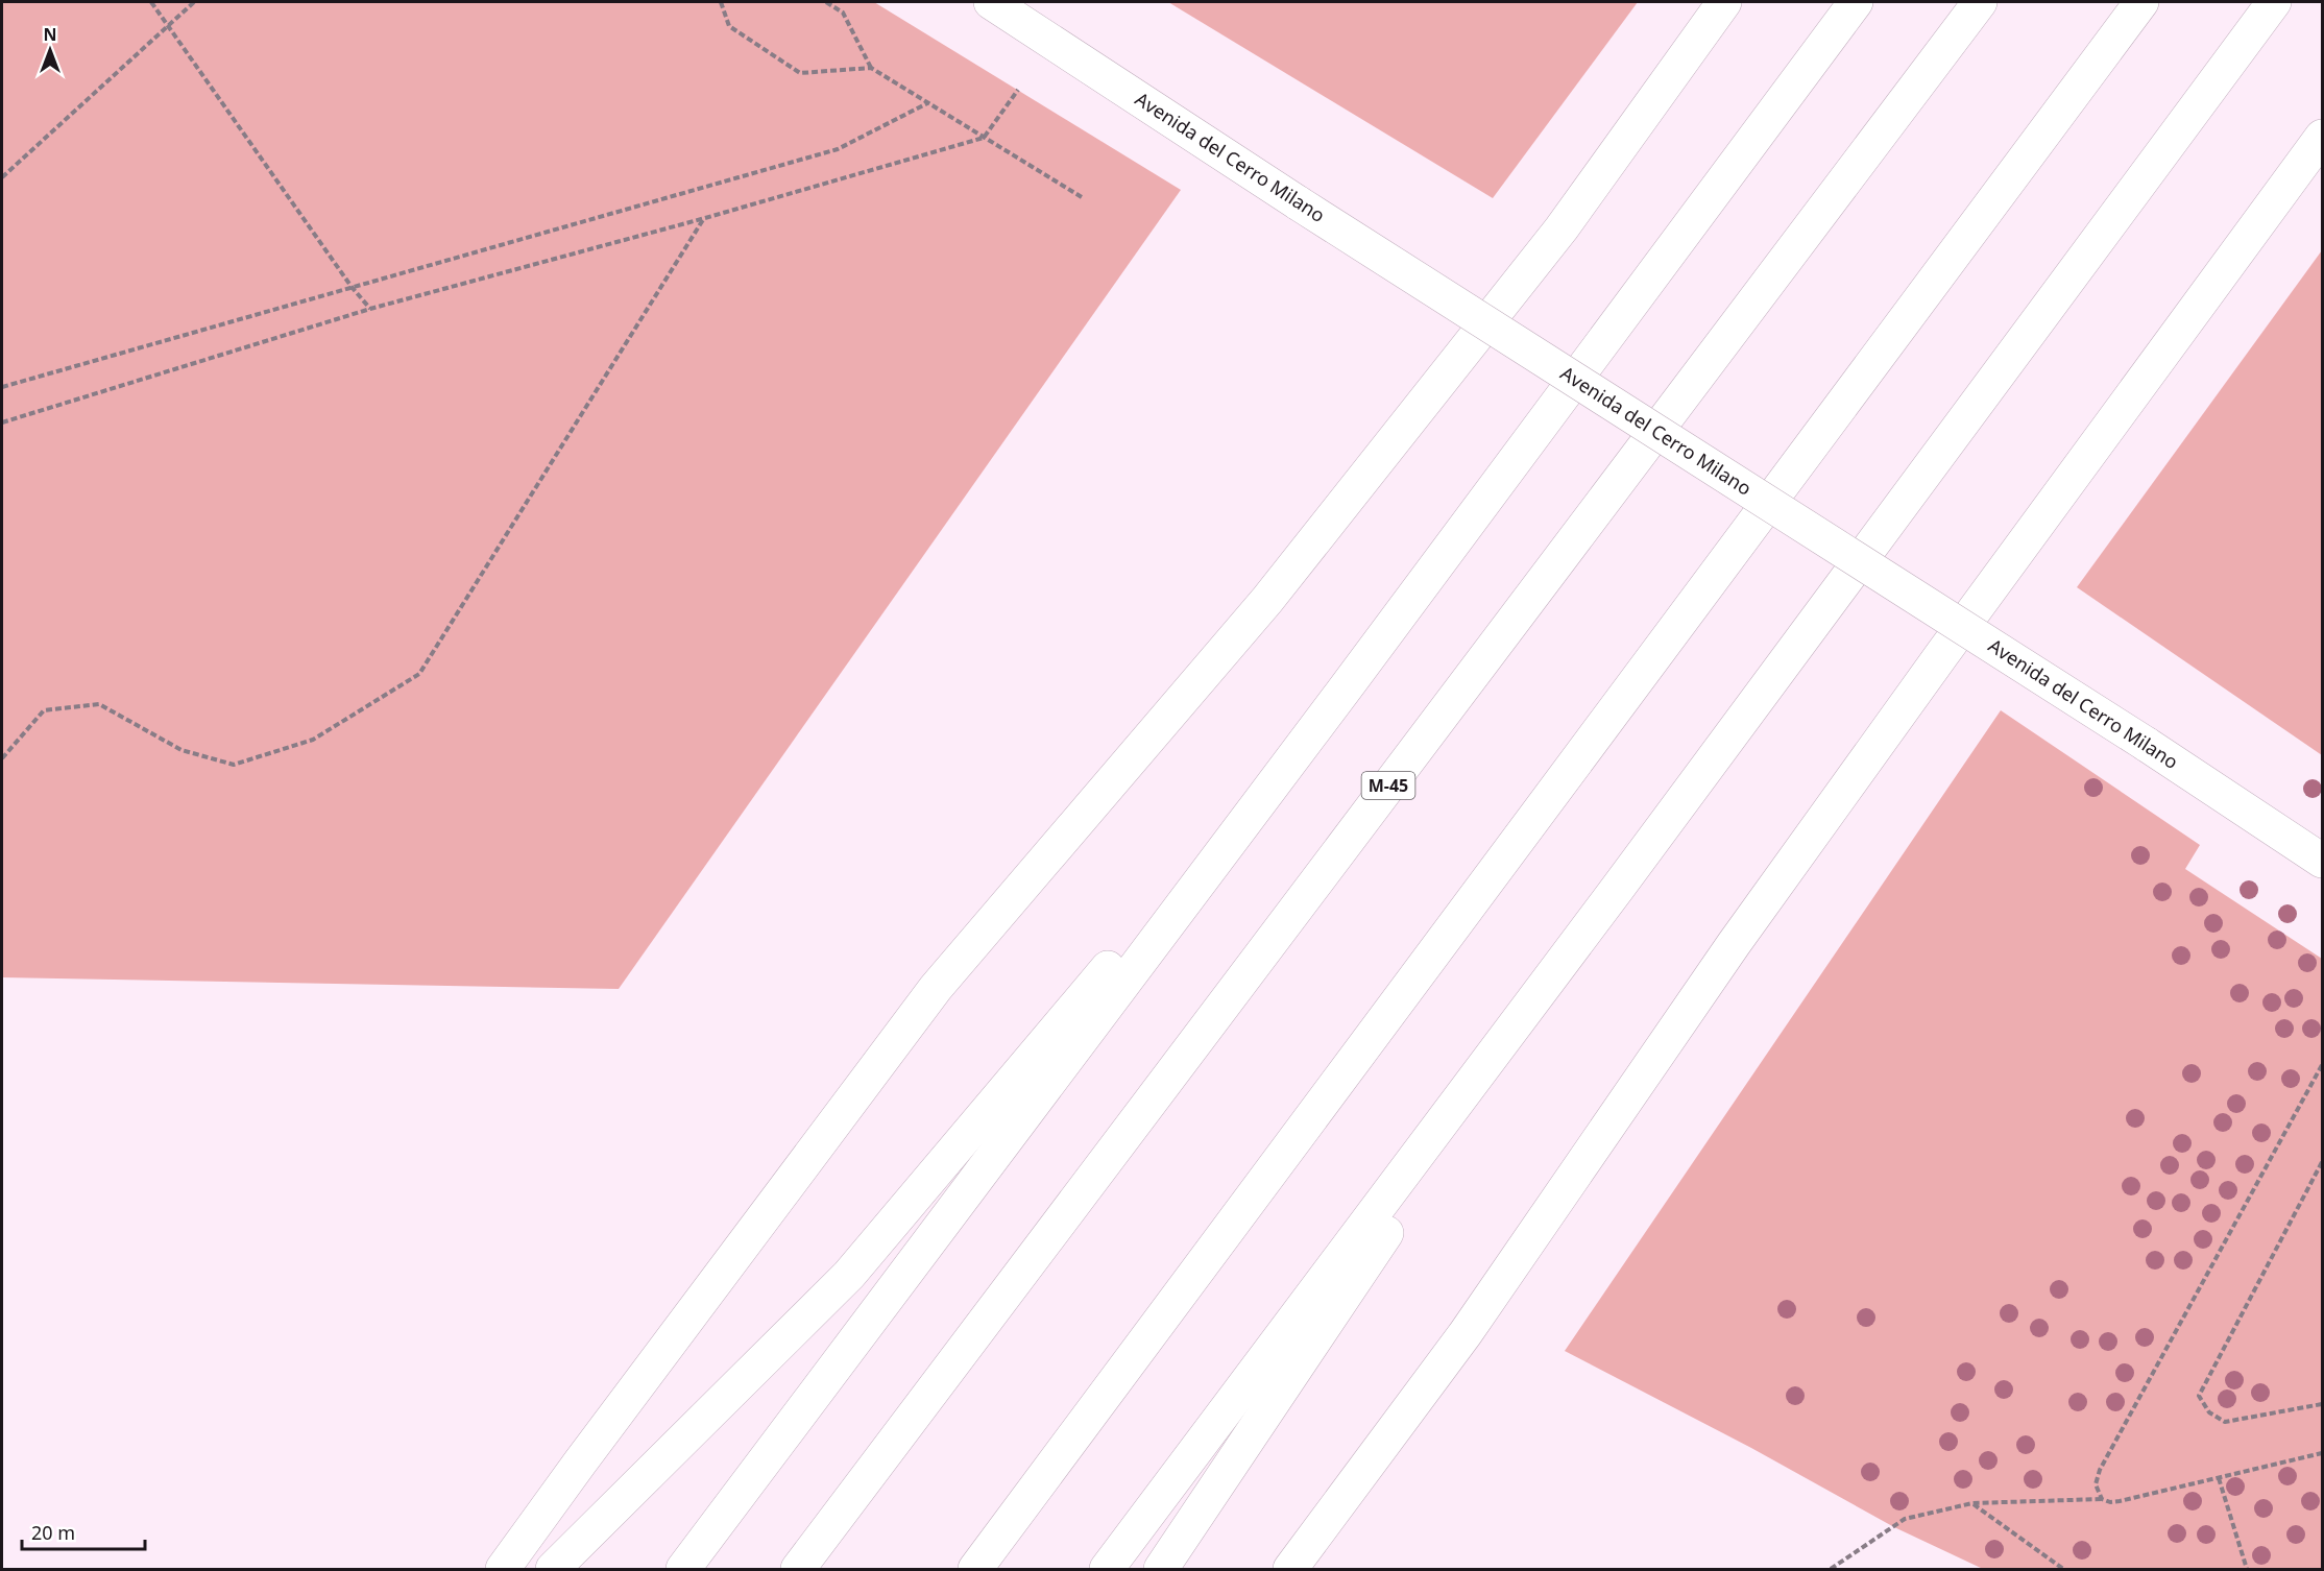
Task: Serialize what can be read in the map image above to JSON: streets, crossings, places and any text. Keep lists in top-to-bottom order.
{
  "streets": {
    "main road": ["Avenida del Cerro Milano", "M-45"]
  },
  "scale_bar": "20 m",
  "north": "top"
}
